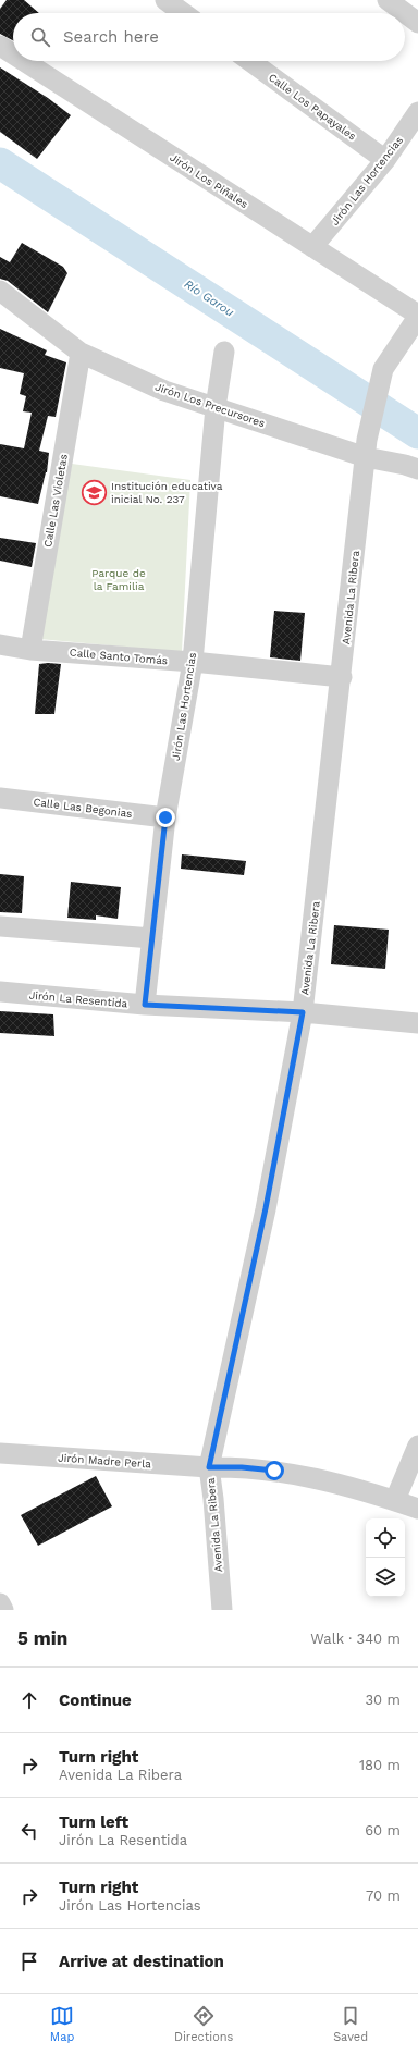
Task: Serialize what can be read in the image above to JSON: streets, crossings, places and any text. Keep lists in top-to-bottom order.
{
  "streets": {
    "street": [
      "Calle Los Papayales",
      "Jirón Los Piñales",
      "Jirón Las Hortencias",
      "Jirón Los Precursores",
      "Calle Las Violetas",
      "Avenida La Ribera",
      "Calle Santo Tomás",
      "Calle Las Begonias",
      "Jirón La Resentida",
      "Jirón Madre Perla"
    ]
  },
  "crossings": [
    ["Calle Los Papayales", "Jirón Las Hortencias"],
    ["Jirón Los Piñales", "Jirón Las Hortencias"],
    ["Jirón Los Piñales", "Avenida La Ribera"],
    ["Jirón Las Hortencias", "Jirón Los Precursores"],
    ["Jirón Las Hortencias", "Calle Santo Tomás"],
    ["Jirón Las Hortencias", "Calle Las Begonias"],
    ["Jirón Las Hortencias", "Jirón La Resentida"],
    ["Jirón Los Precursores", "Calle Las Violetas"],
    ["Jirón Los Precursores", "Avenida La Ribera"],
    ["Calle Las Violetas", "Calle Santo Tomás"],
    ["Avenida La Ribera", "Calle Santo Tomás"],
    ["Avenida La Ribera", "Jirón La Resentida"],
    ["Avenida La Ribera", "Jirón Madre Perla"]
  ],
  "water": ["Río Garou"],
  "parks": ["Parque de la Familia"],
  "places": {
    "school or university": ["Institución educativa inicial No. 237"]
  },
  "page": {
    "search": "Search here",
    "heading": ["5 min", "Walk · 340 m"],
    "list": [
      ["Continue", "30 m"],
      ["Turn right", "Avenida La Ribera", "180 m"],
      ["Turn left", "Jirón La Resentida", "60 m"],
      ["Turn right", "Jirón Las Hortencias", "70 m"],
      "Arrive at destination"
    ],
    "nav": ["Map", "Directions", "Saved"]
  }
}
